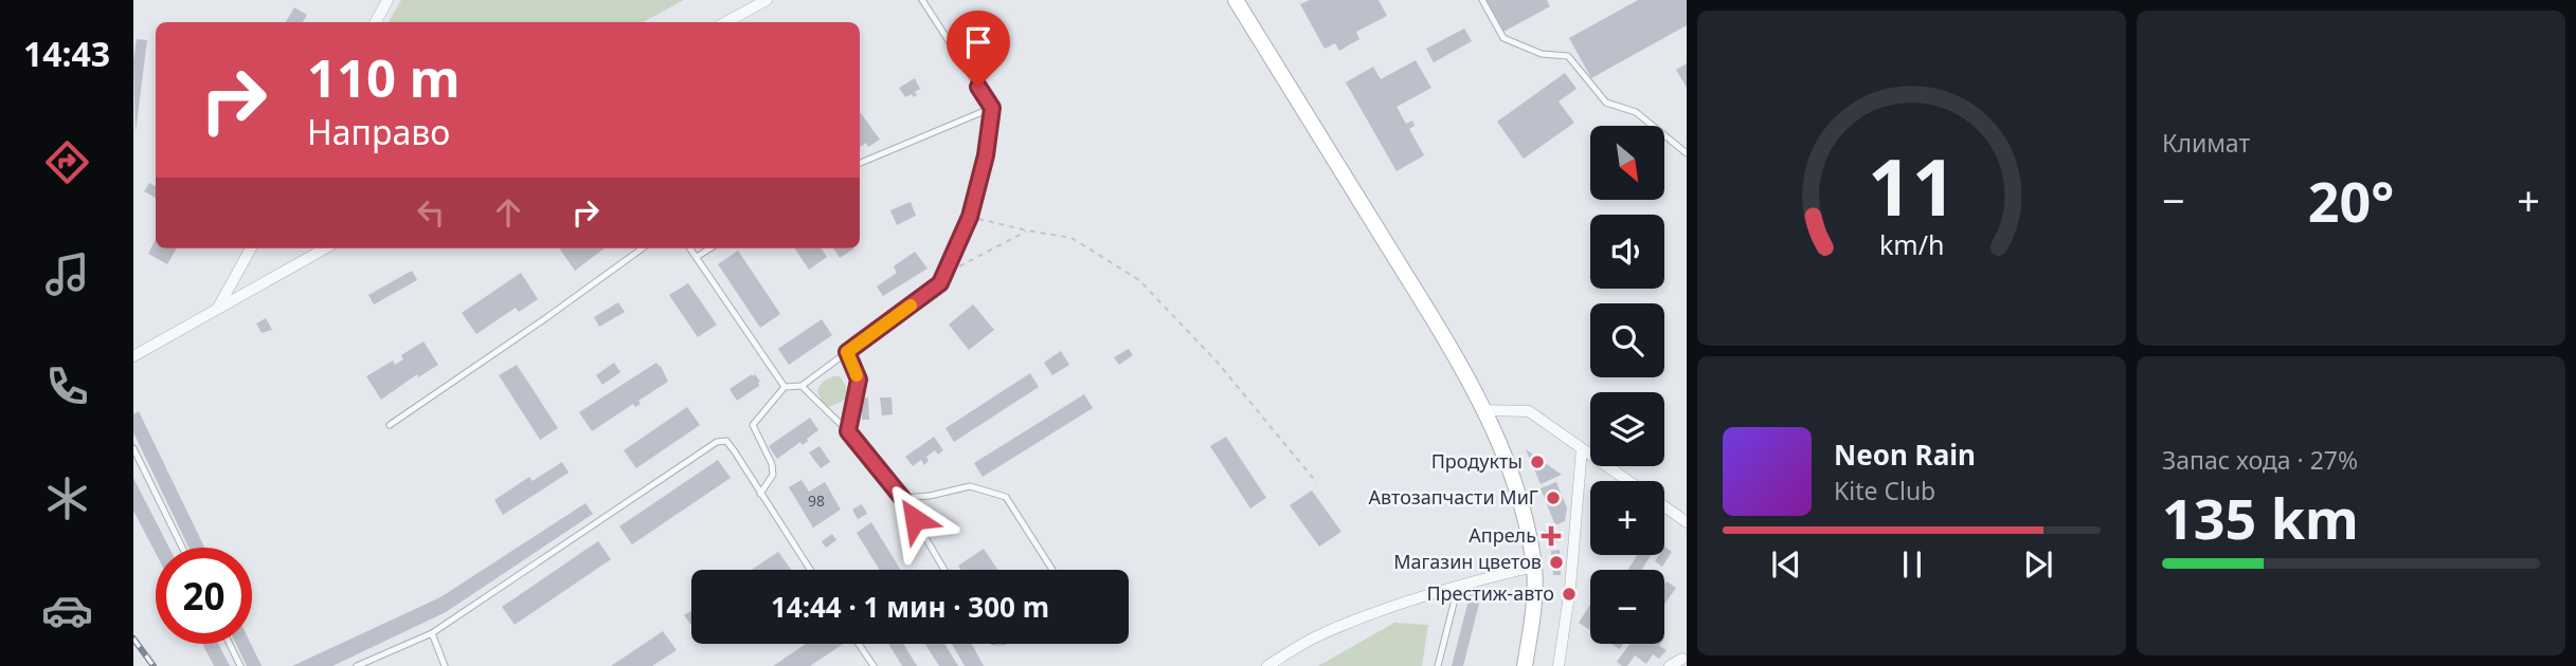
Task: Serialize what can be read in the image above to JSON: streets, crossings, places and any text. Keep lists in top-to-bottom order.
{
  "places": {
    "other": [
      "Продукты",
      "Автозапчасти МиГ",
      "Магазин цветов",
      "Престиж-авто"
    ],
    "health": ["Апрель"]
  },
  "house_numbers": ["98"],
  "north": "bottom right",
  "page": {
    "tabs": "14:43",
    "tile": [
      "Климат",
      ["Запас хода · 27%", "135 km"]
    ],
    "turn": ["110 m", "Направо"],
    "map_buttons": ["+", "−"],
    "heat": ["−", "20°", "+"],
    "song": ["Neon Rain", "Kite Club"],
    "limit": "20",
    "trip": "14:44 · 1 мин · 300 m",
    "gauge": ["11", "km/h"]
  }
}
